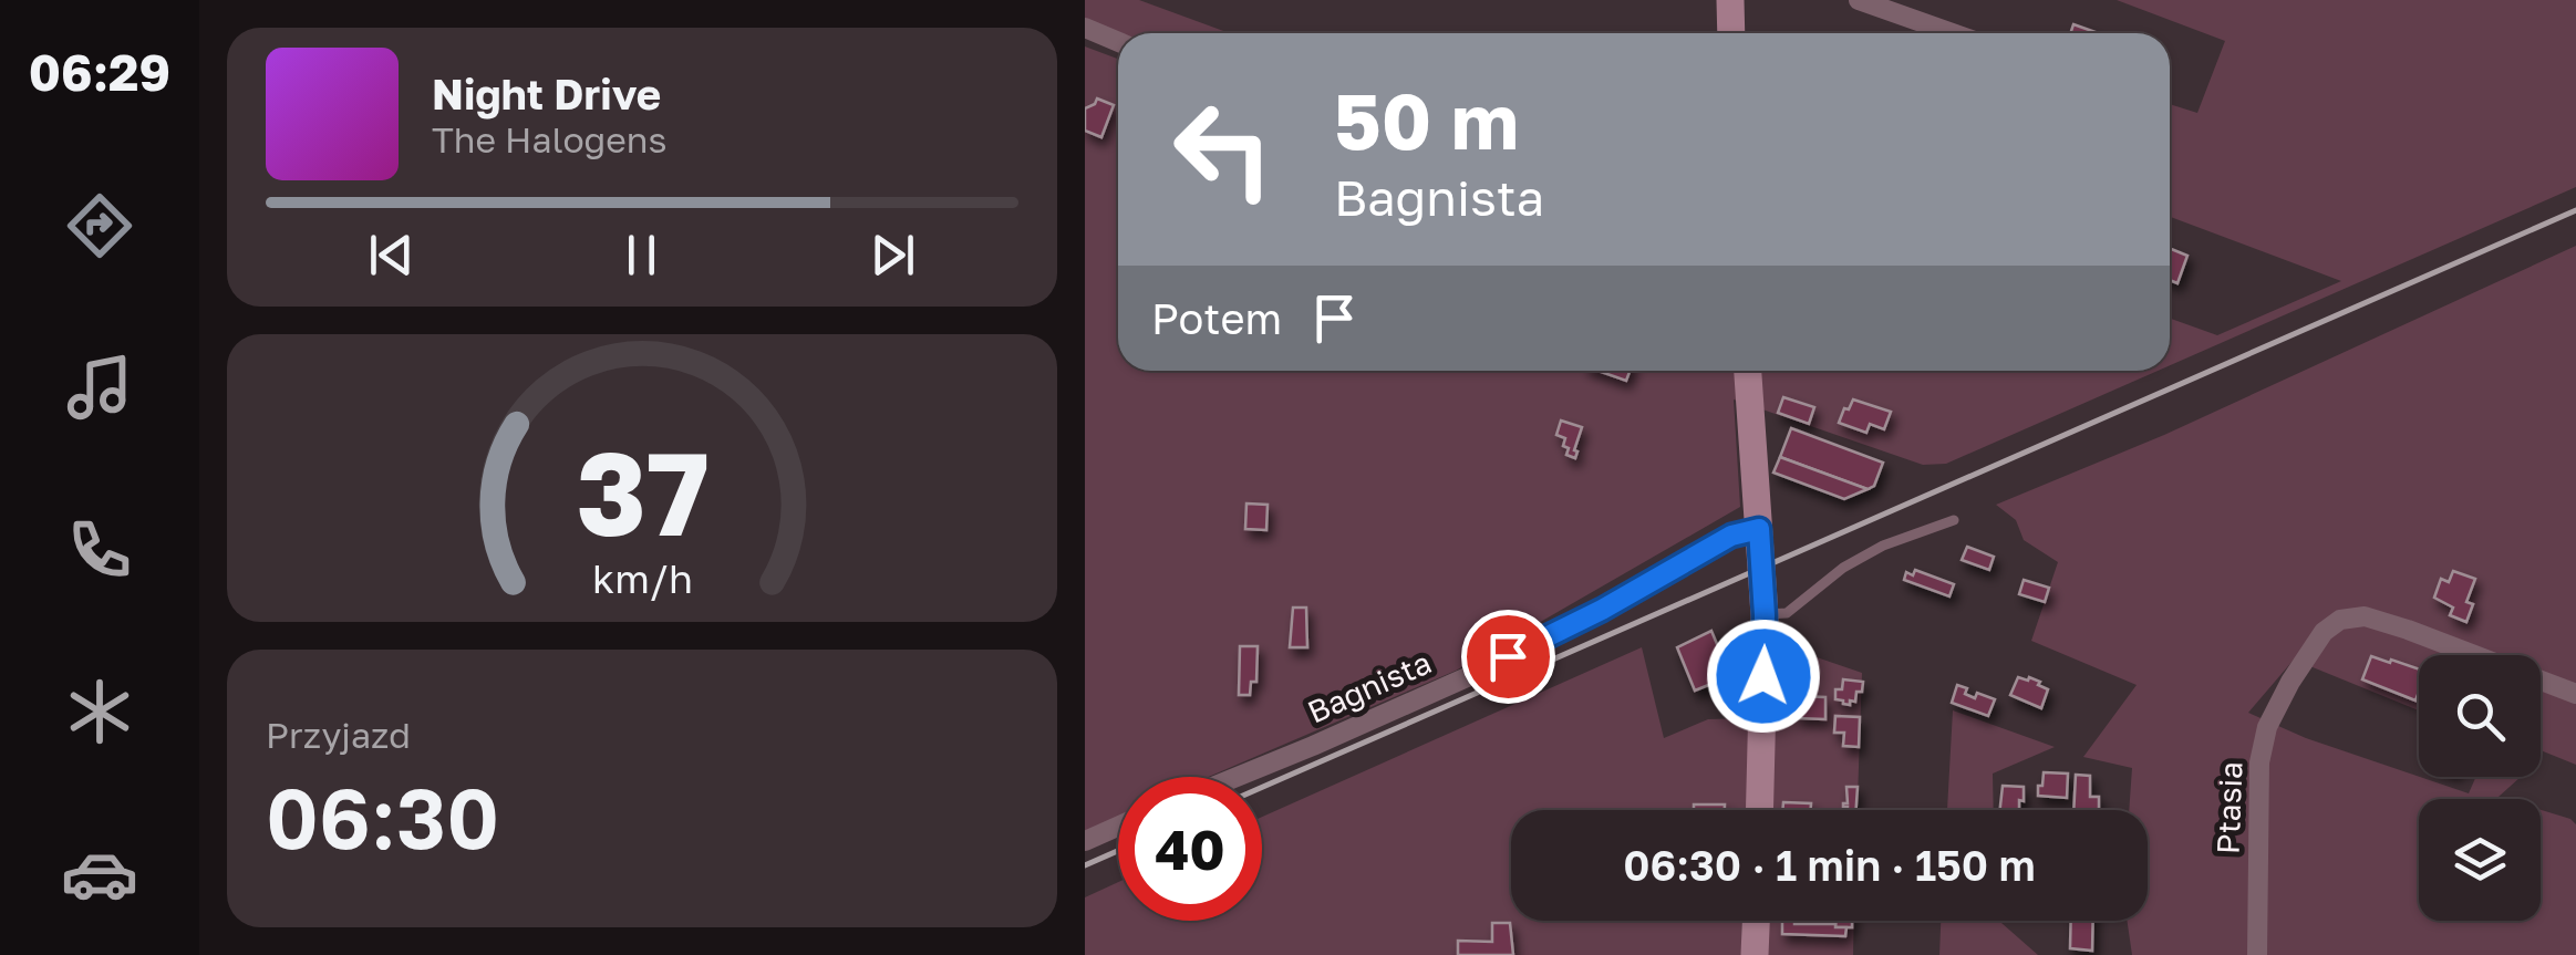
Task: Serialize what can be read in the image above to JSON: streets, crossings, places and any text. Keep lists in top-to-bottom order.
{
  "streets": {
    "street": ["Bagnista", "Ptasia"]
  },
  "page": {
    "tabs": "06:29",
    "turn": ["50 m", "Bagnista"],
    "song": ["Night Drive", "The Halogens"],
    "then": "Potem",
    "tile": ["Przyjazd", "06:30"],
    "limit": "40",
    "trip": "06:30 · 1 min · 150 m",
    "gauge": ["37", "km/h"]
  }
}
